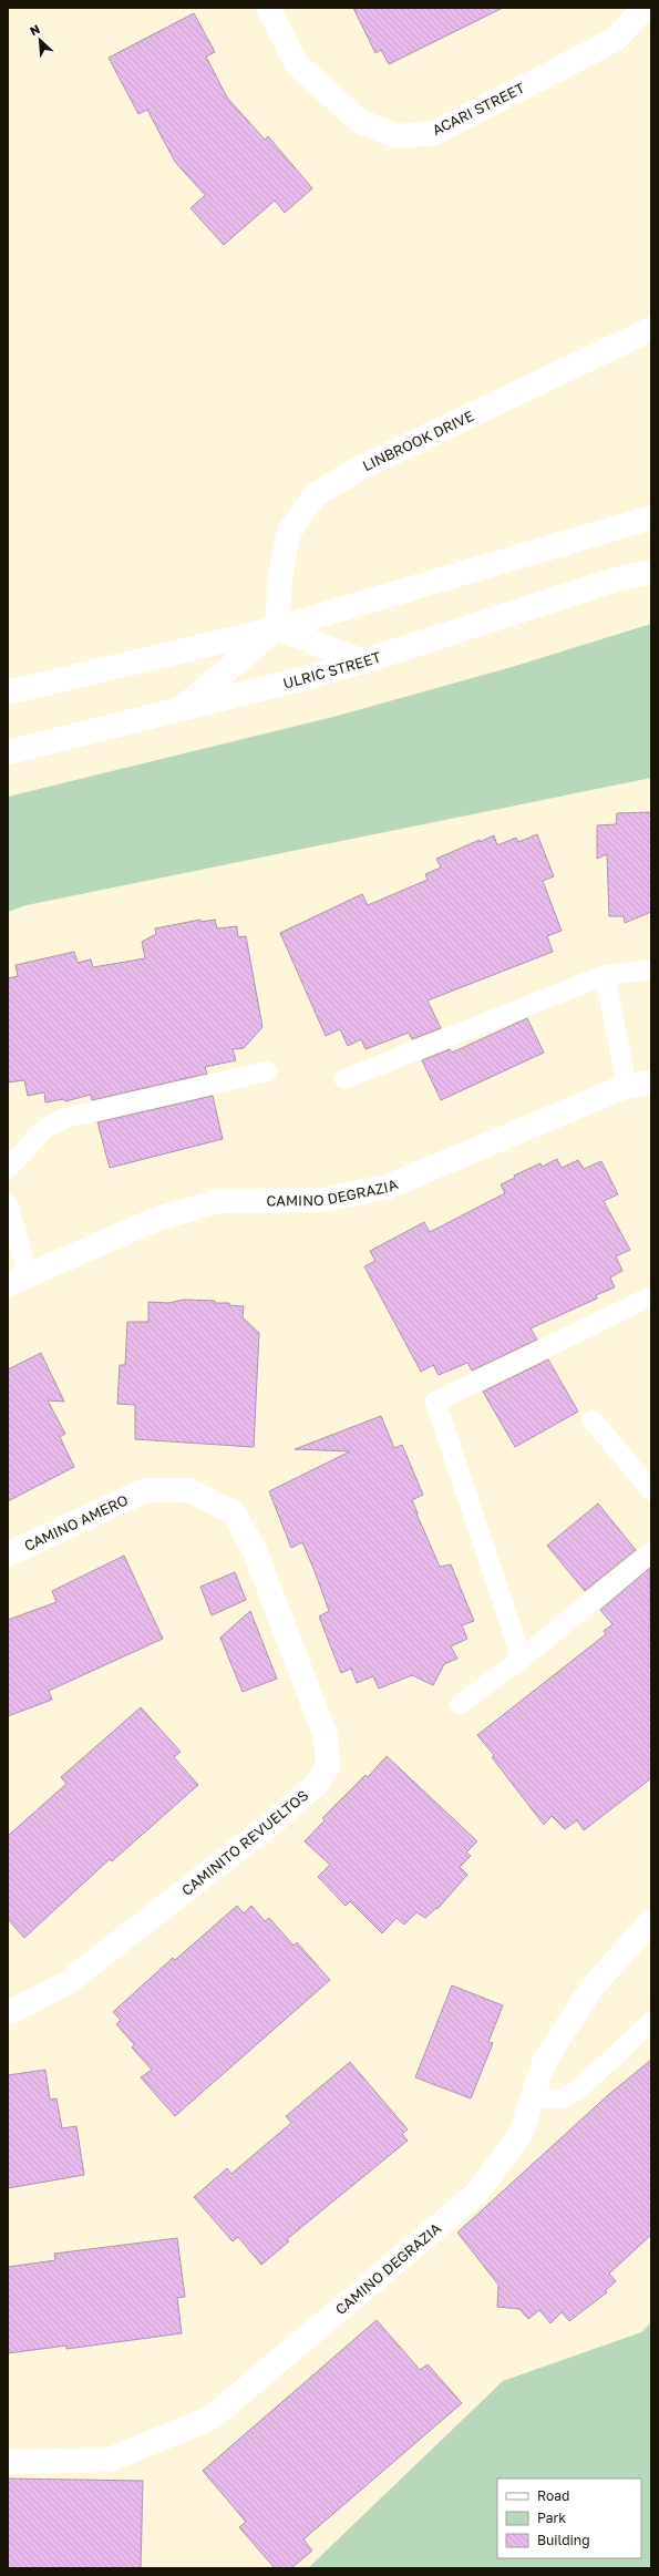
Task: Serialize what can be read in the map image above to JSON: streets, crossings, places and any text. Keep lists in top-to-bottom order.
{
  "streets": {
    "street": [
      "ACARI STREET",
      "LINBROOK DRIVE",
      "ULRIC STREET",
      "CAMINO DEGRAZIA",
      "CAMINO AMERO",
      "CAMINITO REVUELTOS"
    ]
  },
  "crossings": [
    ["CAMINO AMERO", "CAMINITO REVUELTOS"]
  ],
  "legend": ["Road", "Park", "Building"],
  "north": "top left"
}
